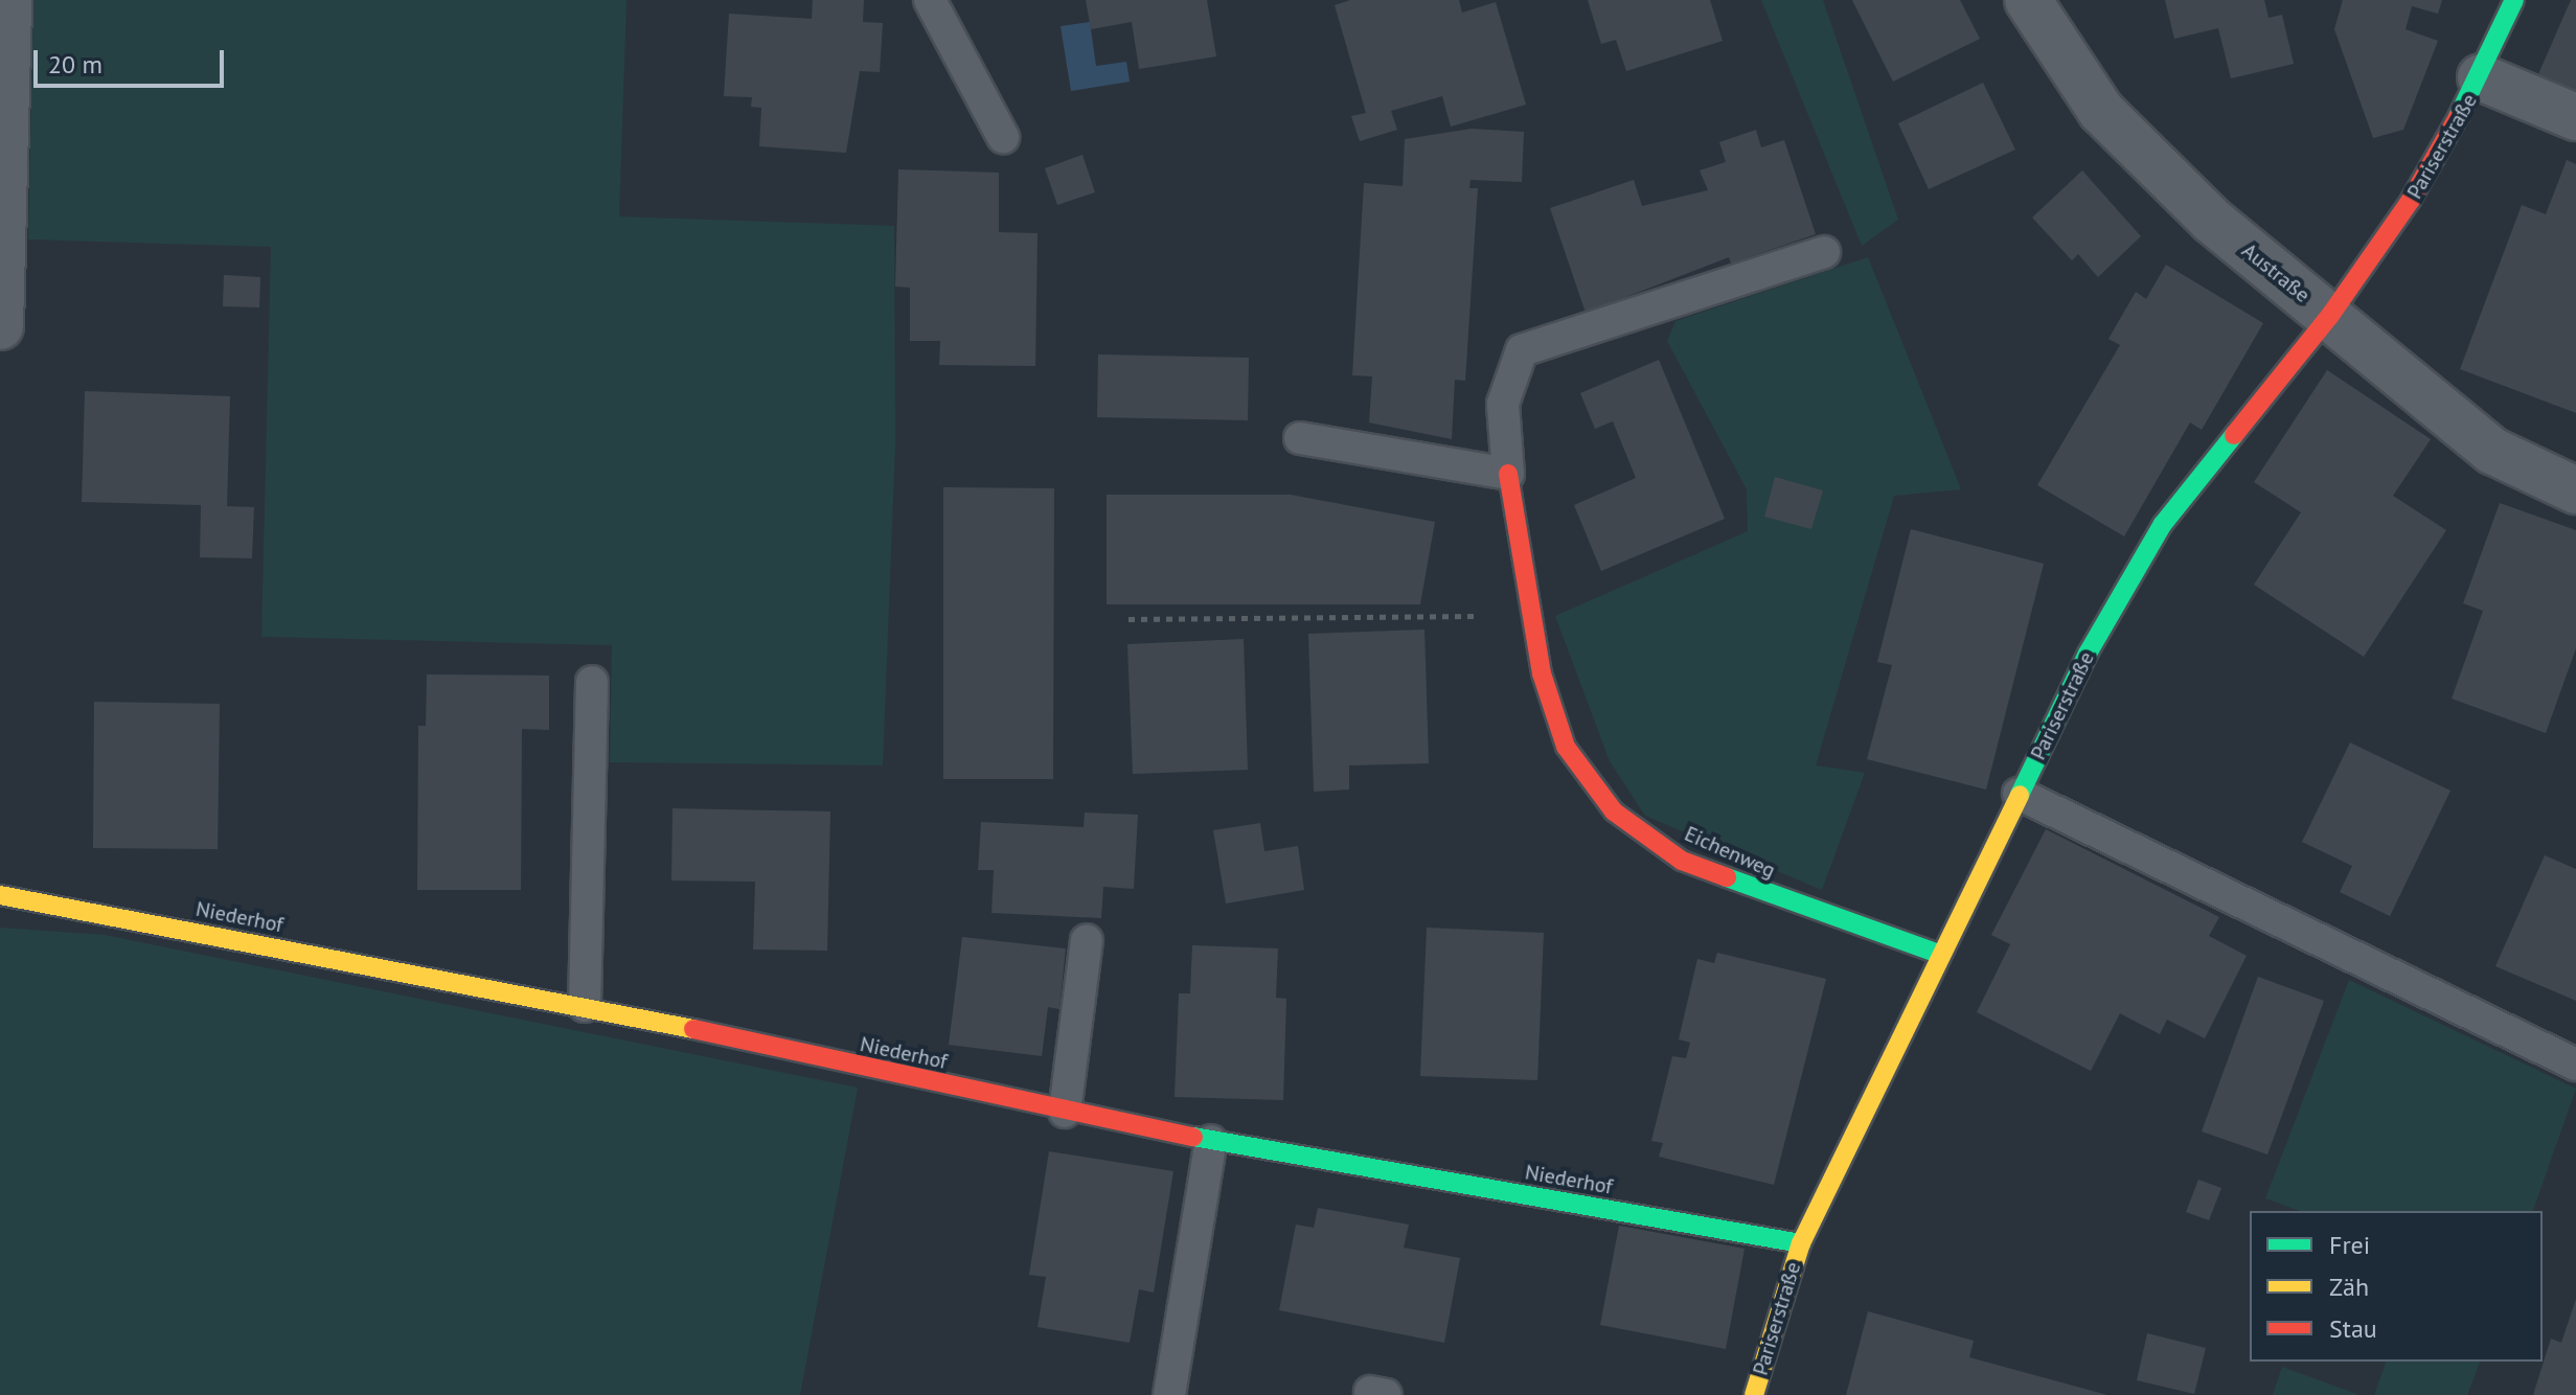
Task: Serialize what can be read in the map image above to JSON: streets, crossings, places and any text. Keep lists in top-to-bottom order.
{
  "streets": {
    "street": [
      "Pariserstraße",
      "Austraße",
      "Eichenweg",
      "Niederhof"
    ]
  },
  "crossings": [
    ["Pariserstraße", "Austraße"],
    ["Pariserstraße", "Eichenweg"],
    ["Pariserstraße", "Niederhof"]
  ],
  "legend": ["Frei", "Zäh", "Stau"],
  "scale_bar": "20 m"
}
